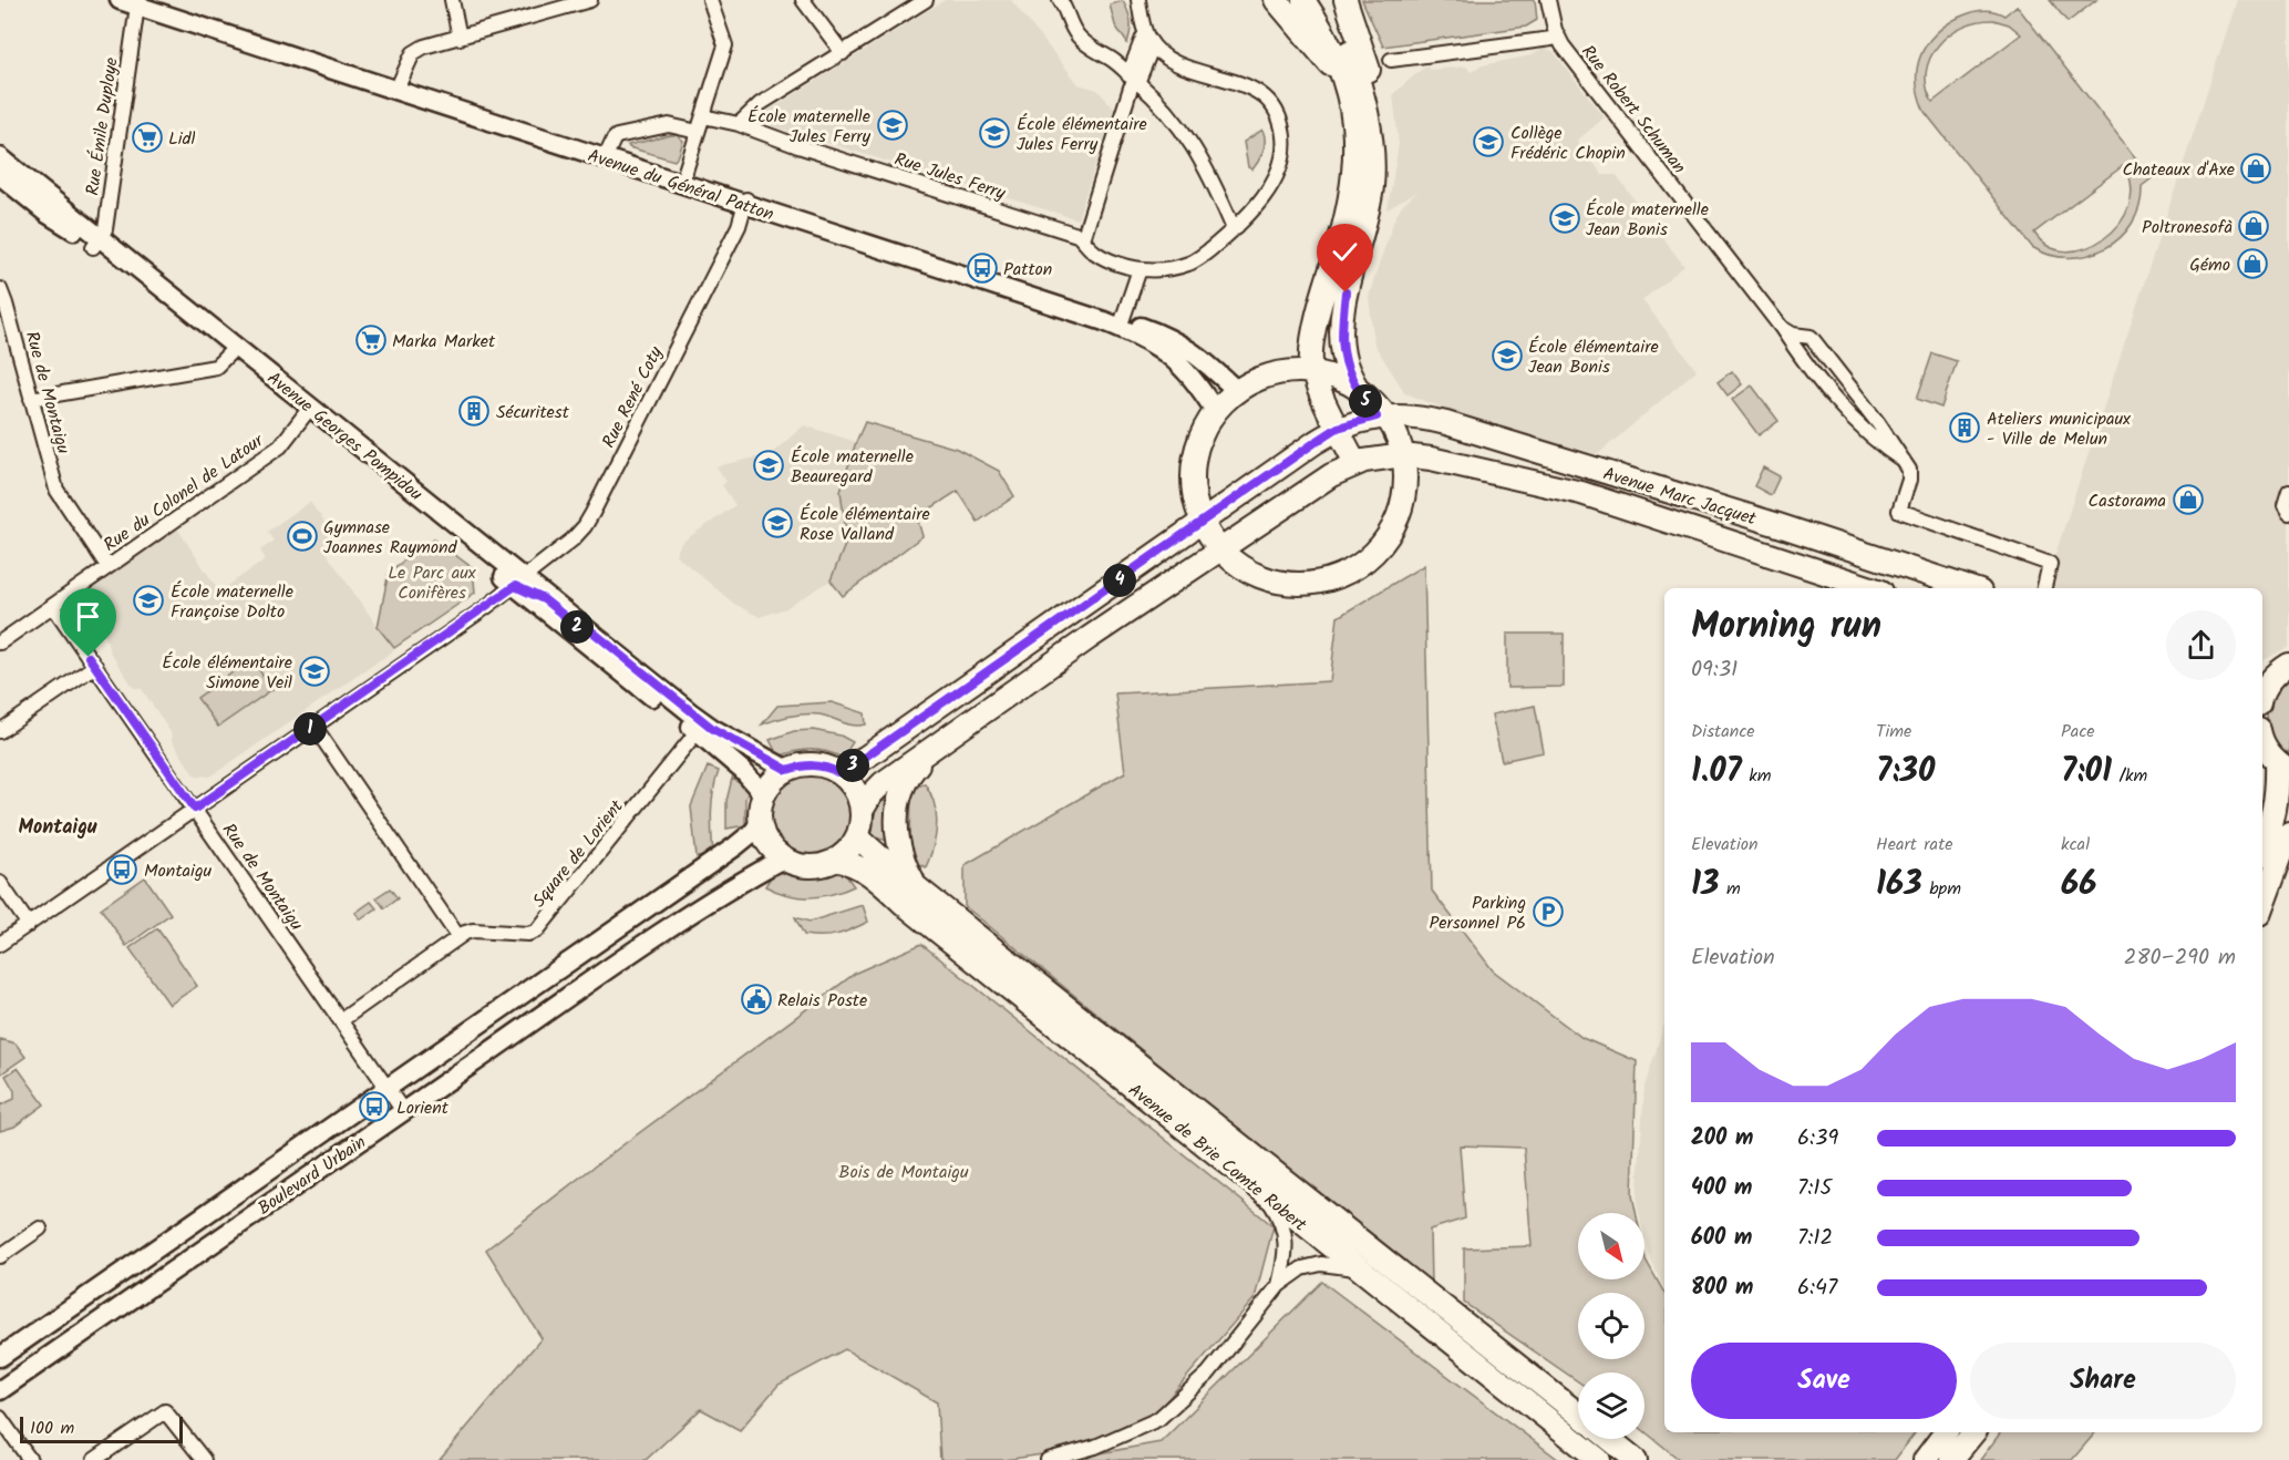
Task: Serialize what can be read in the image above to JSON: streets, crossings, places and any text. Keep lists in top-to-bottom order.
{
  "streets": {
    "main road": [
      "Avenue du Général Patton",
      "Avenue Georges Pompidou",
      "Avenue Marc Jacquet",
      "Avenue de Brie Comte Robert",
      "Boulevard Urbain"
    ],
    "street": [
      "Rue Robert Schuman",
      "Rue Émile Duploye",
      "Rue Jules Ferry",
      "Rue de Montaigu",
      "Rue René Coty",
      "Rue du Colonel de Latour",
      "Square de Lorient"
    ]
  },
  "crossings": [
    ["Rue Émile Duploye", "Avenue du Général Patton"],
    ["Rue Émile Duploye", "Avenue Georges Pompidou"],
    ["Avenue du Général Patton", "Rue René Coty"],
    ["Rue de Montaigu", "Rue René Coty"],
    ["Rue de Montaigu", "Rue du Colonel de Latour"],
    ["Rue de Montaigu", "Boulevard Urbain"],
    ["Rue René Coty", "Avenue Georges Pompidou"],
    ["Avenue Georges Pompidou", "Rue du Colonel de Latour"],
    ["Avenue Georges Pompidou", "Avenue Marc Jacquet"],
    ["Avenue Georges Pompidou", "Square de Lorient"],
    ["Avenue Georges Pompidou", "Avenue de Brie Comte Robert"],
    ["Avenue Georges Pompidou", "Boulevard Urbain"],
    ["Avenue Marc Jacquet", "Avenue de Brie Comte Robert"],
    ["Avenue Marc Jacquet", "Boulevard Urbain"],
    ["Avenue de Brie Comte Robert", "Boulevard Urbain"]
  ],
  "districts": ["Montaigu"],
  "parks": ["Le Parc aux Conifères", "Bois de Montaigu"],
  "places": {
    "school or university": [
      "École maternelle Jules Ferry",
      "École élémentaire Jules Ferry",
      "Collège Frédéric Chopin",
      "École maternelle Jean Bonis",
      "École élémentaire Jean Bonis",
      "École maternelle Beauregard",
      "École élémentaire Rose Valland",
      "École maternelle Françoise Dolto",
      "École élémentaire Simone Veil"
    ],
    "supermarket": ["Lidl", "Marka Market"],
    "shop": [
      "Chateaux d'Axe",
      "Poltronesofà",
      "Gémo",
      "Castorama"
    ],
    "bus stop": ["Patton", "Montaigu", "Lorient"],
    "building": ["Sécuritest", "Ateliers municipaux - Ville de Melun"],
    "sports": ["Gymnase Joannes Raymond"],
    "parking": ["Parking Personnel P6"],
    "public building": ["Relais Poste"]
  },
  "scale_bar": "100 m",
  "north": "bottom right",
  "page": {
    "pins": [
      "5",
      "4",
      "2",
      "1",
      "3"
    ],
    "heading": ["Morning run", "09:31"],
    "stats": [
      ["Distance", "1.07 km"],
      ["Time", "7:30"],
      ["Pace", "7:01 /km"],
      ["Elevation", "13 m"],
      ["Heart rate", "163 bpm"],
      ["kcal", "66"]
    ],
    "chart": ["Elevation", "280–290 m"],
    "list": [
      {
        "name": "200 m",
        "note": "6:39"
      },
      {
        "name": "400 m",
        "note": "7:15"
      },
      {
        "name": "600 m",
        "note": "7:12"
      },
      {
        "name": "800 m",
        "note": "6:47"
      }
    ],
    "buttons": ["Save", "Share"],
    "scale": "100 m"
  }
}
